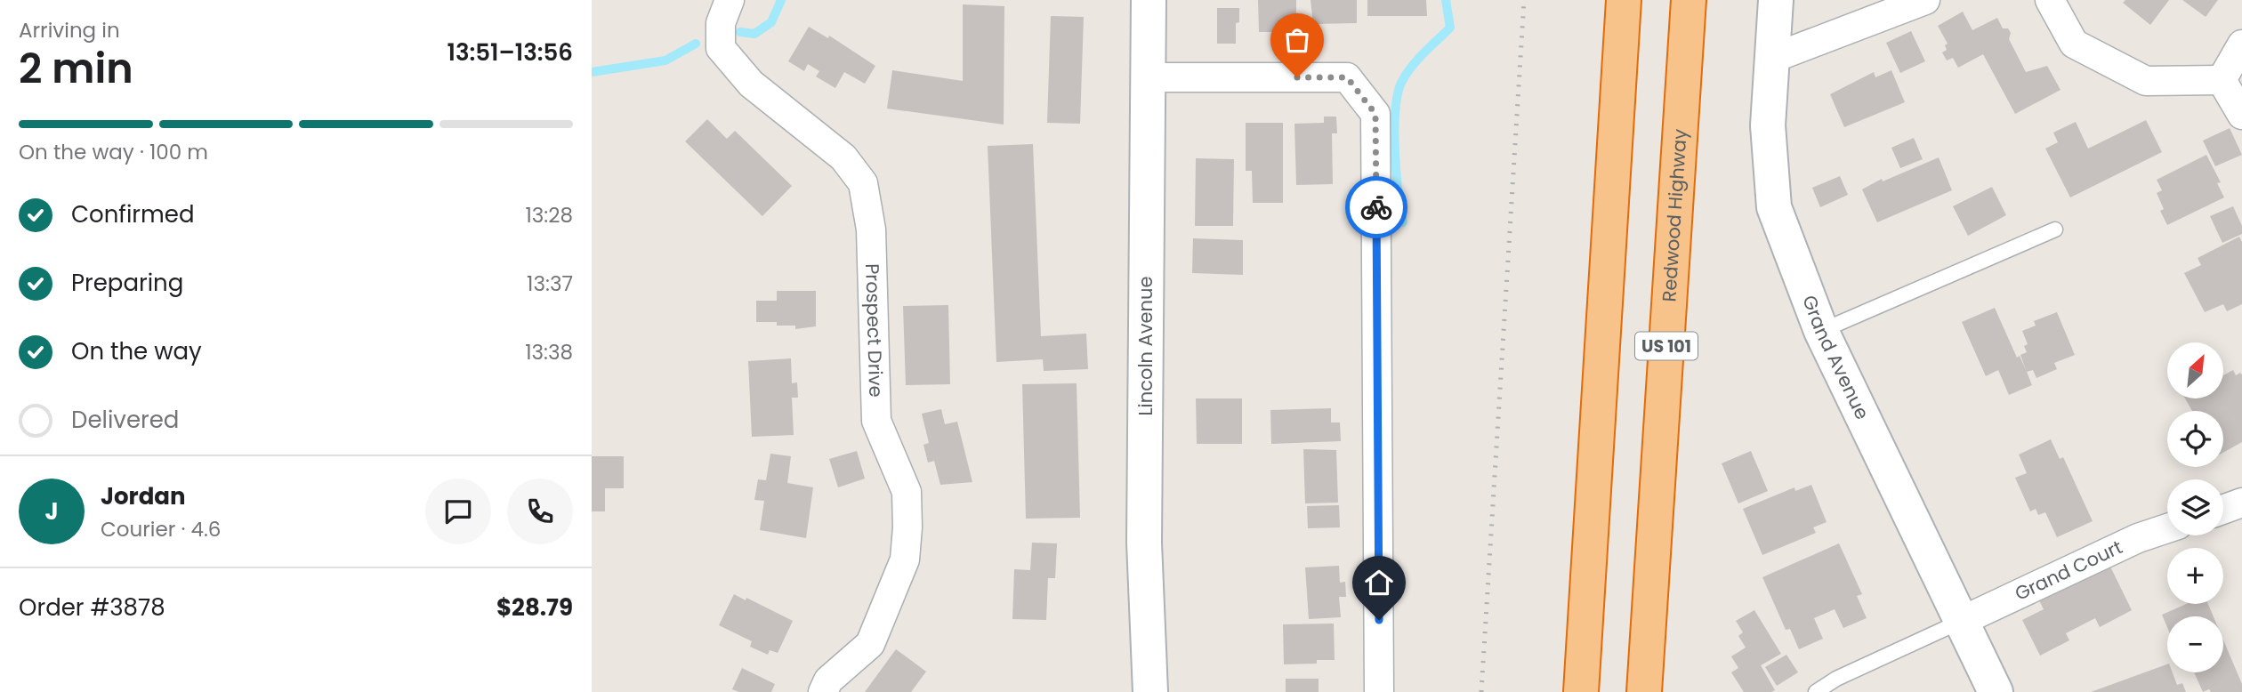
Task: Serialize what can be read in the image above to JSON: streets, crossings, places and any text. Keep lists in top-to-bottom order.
{
  "streets": {
    "highway": ["Redwood Highway", "US 101"],
    "street": [
      "Prospect Drive",
      "Lincoln Avenue",
      "Grand Avenue",
      "Grand Court"
    ]
  },
  "crossings": [
    ["Grand Avenue", "Grand Court"]
  ],
  "north": "top right",
  "page": {
    "heading": ["2 min", "Arriving in", "13:51–13:56"],
    "panel": [
      "Jordan",
      "Courier · 4.6",
      "Order #3878",
      "$28.79"
    ],
    "bar": "On the way · 100 m",
    "list": [
      ["Confirmed", "13:28"],
      ["Preparing", "13:37"],
      ["On the way", "13:38"],
      "Delivered"
    ],
    "map_buttons": ["+", "−"],
    "round": "J"
  }
}
